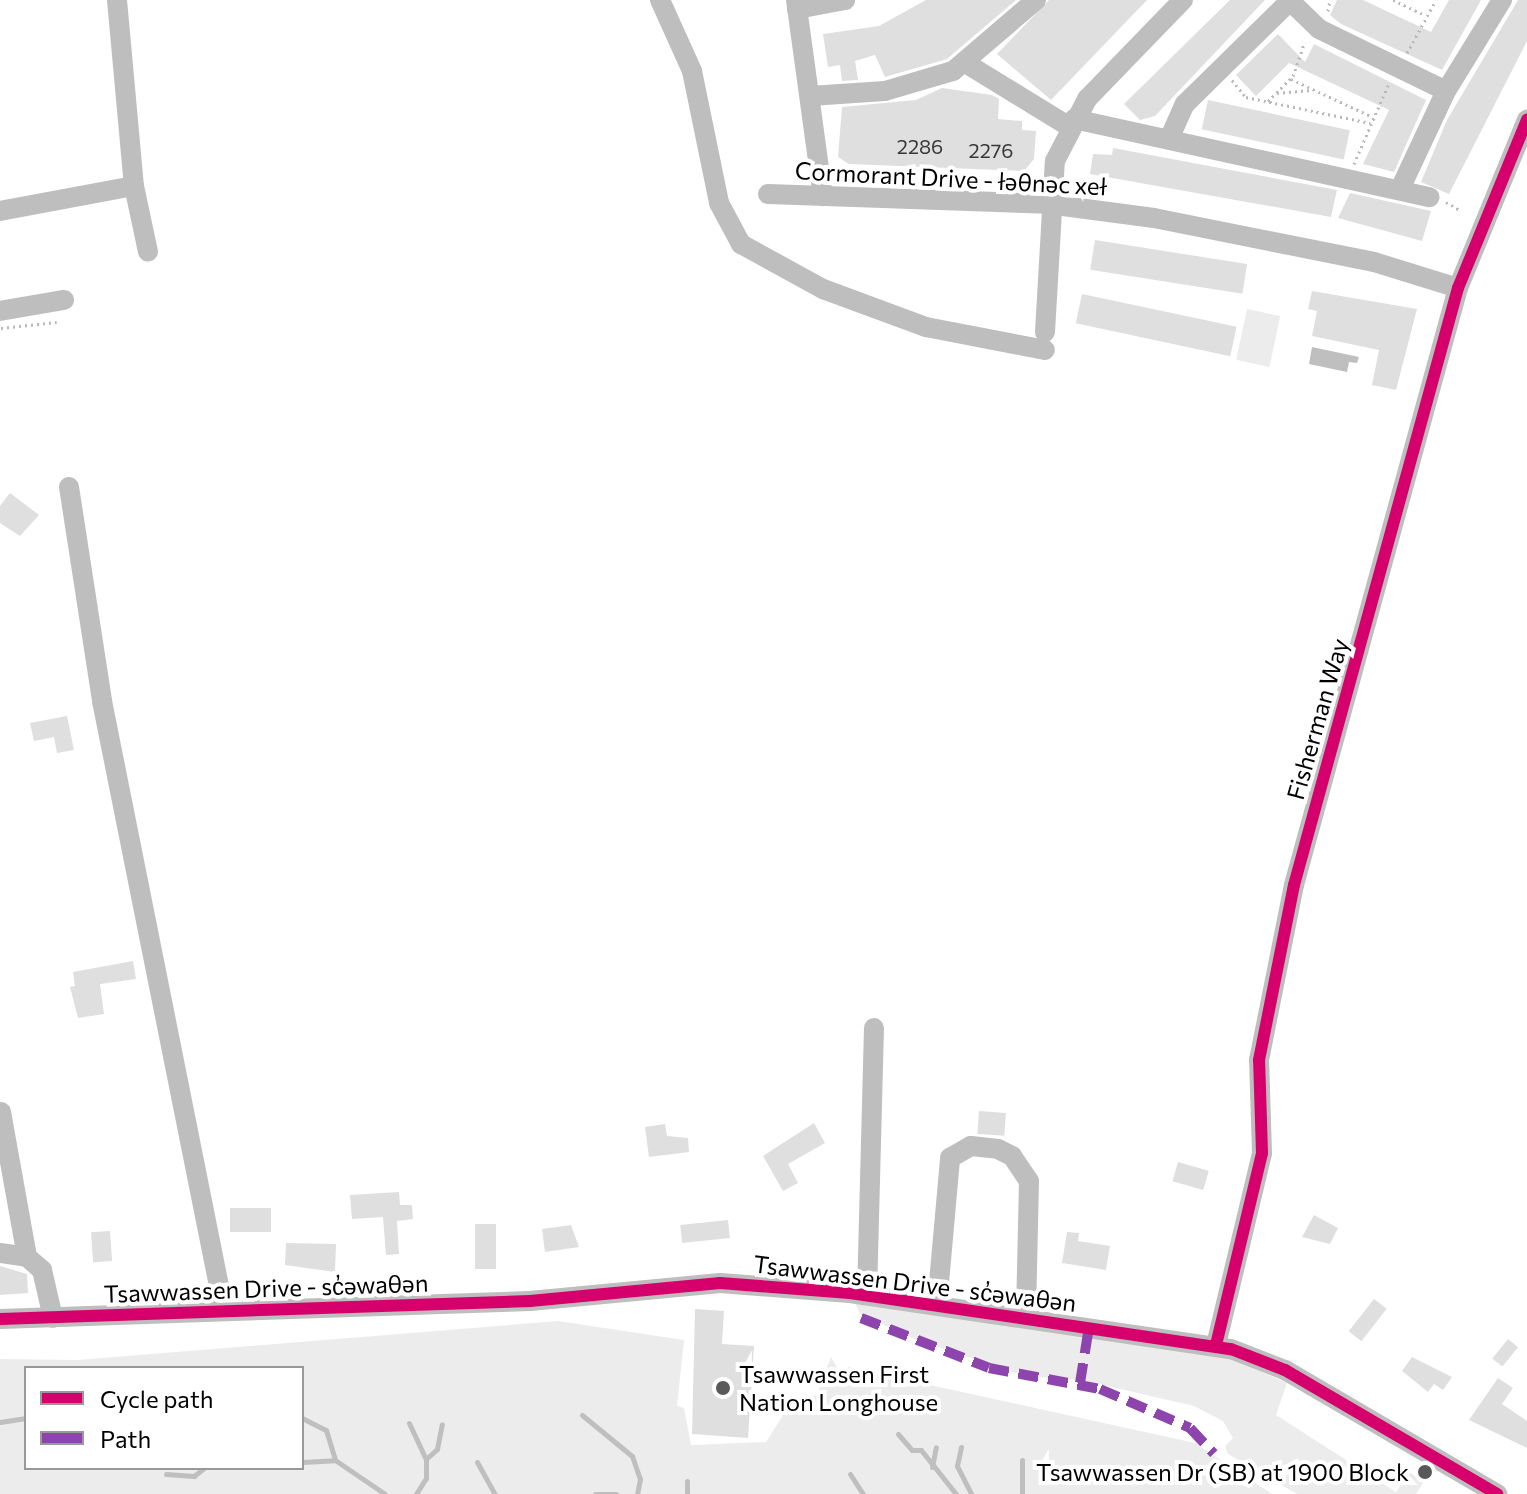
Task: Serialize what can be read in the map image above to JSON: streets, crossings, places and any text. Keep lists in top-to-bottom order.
{
  "streets": {
    "street": ["Cormorant Drive - łəθnəc xeł", "Fisherman Way", "Tsawwassen Drive - sc̓əwaθən"]
  },
  "crossings": [
    ["Cormorant Drive - łəθnəc xeł", "Fisherman Way"],
    ["Fisherman Way", "Tsawwassen Drive - sc̓əwaθən"]
  ],
  "places": ["Tsawwassen First Nation Longhouse", "Tsawwassen Dr (SB) at 1900 Block"],
  "house_numbers": ["2286", "2276"],
  "legend": ["Cycle path", "Path"]
}
